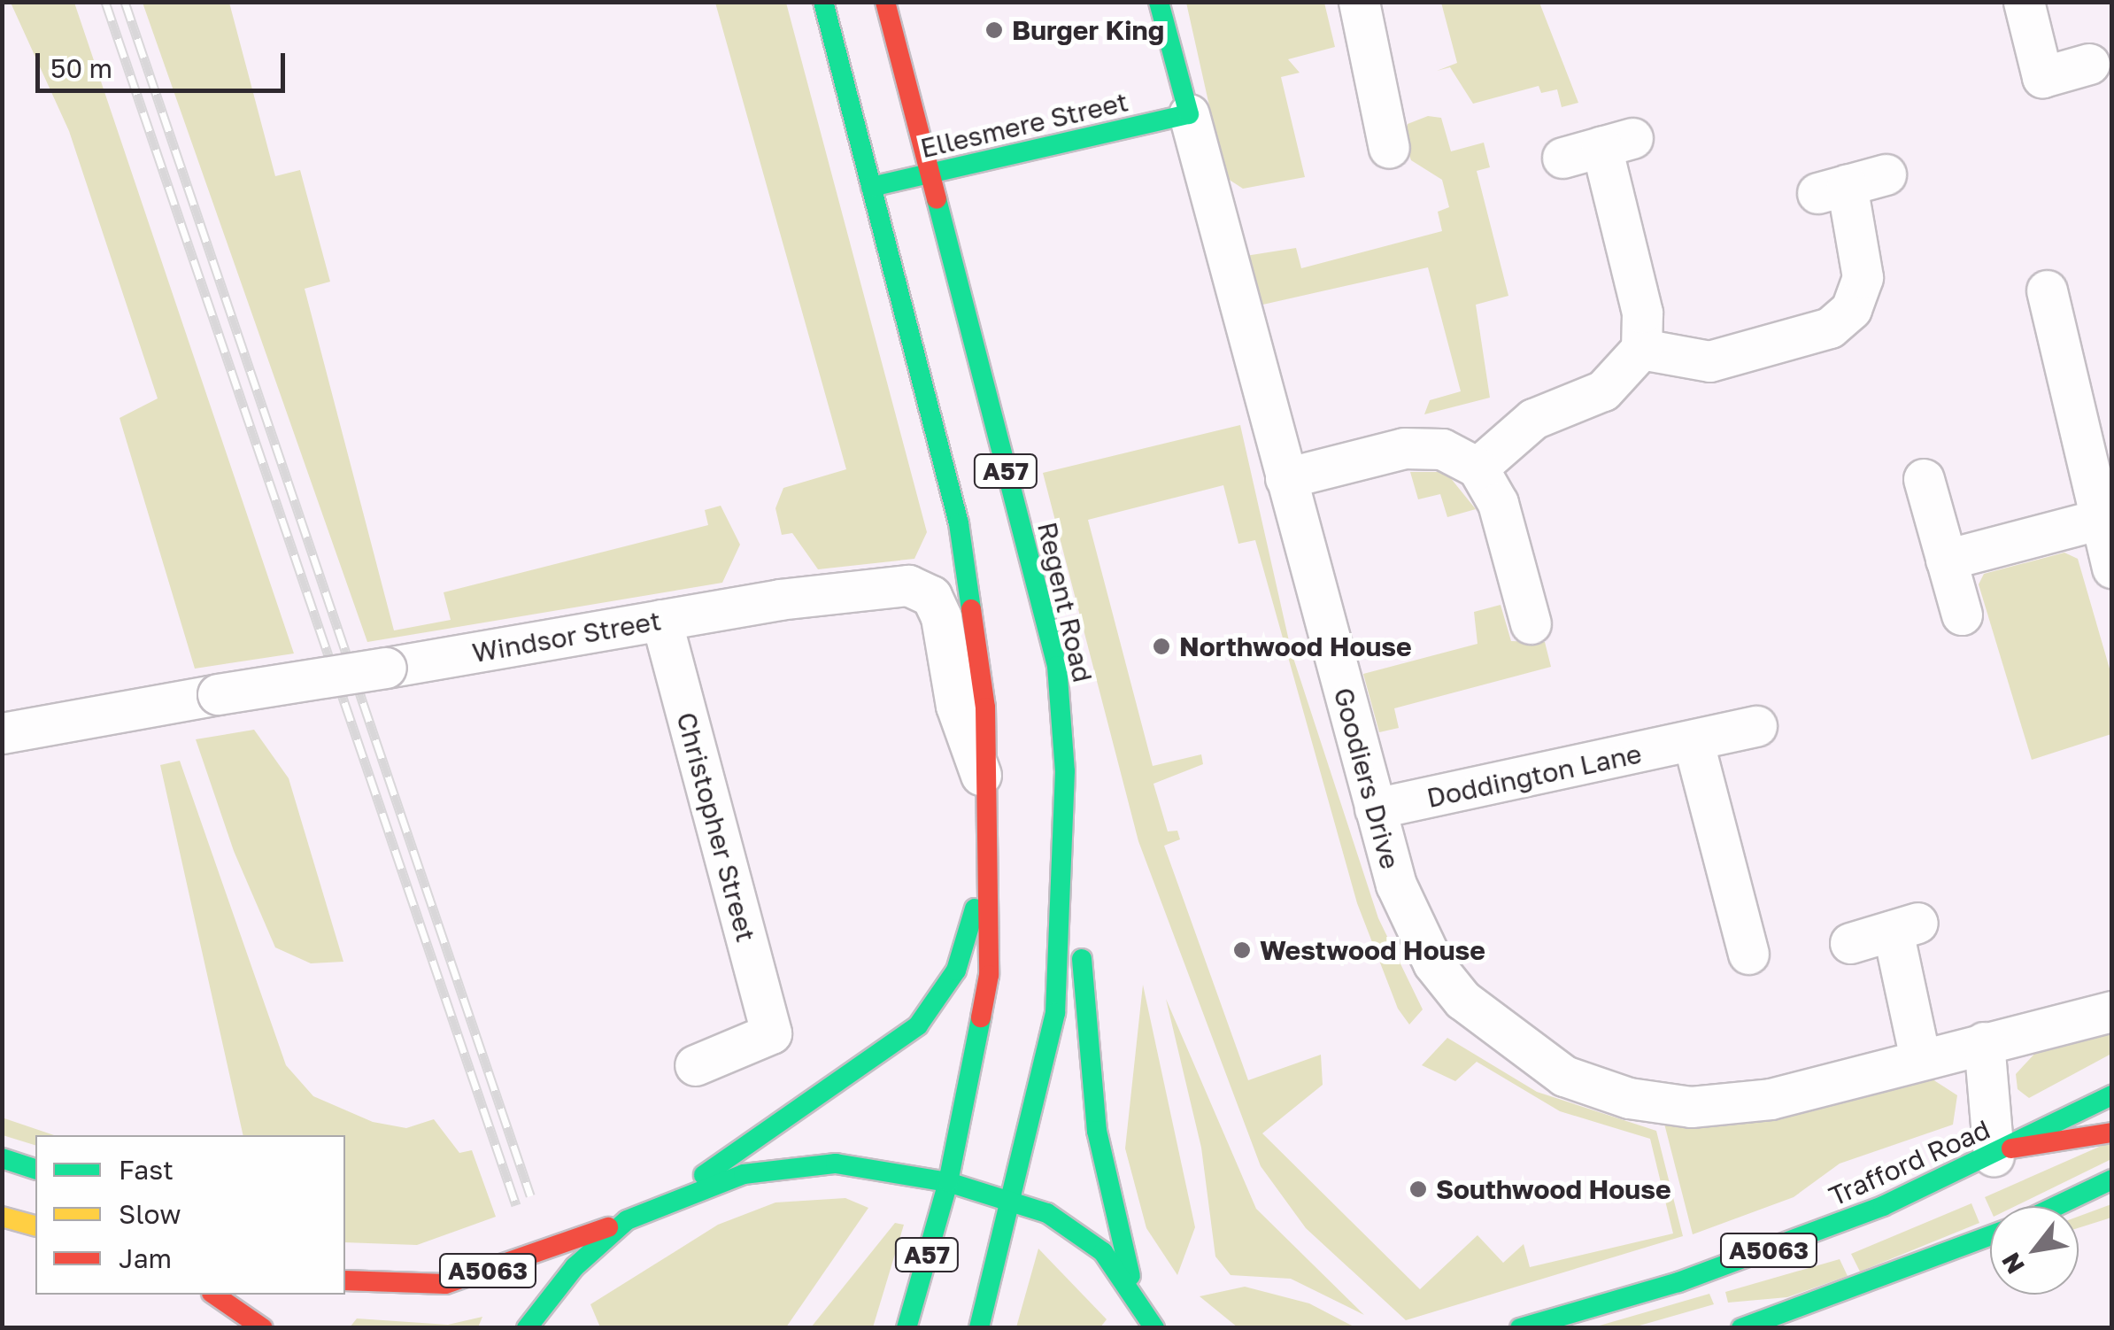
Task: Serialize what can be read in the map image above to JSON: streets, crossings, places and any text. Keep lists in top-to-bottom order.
{
  "streets": {
    "main road": [
      "Ellesmere Street",
      "A57",
      "Regent Road",
      "Goodiers Drive",
      "Trafford Road",
      "A5063"
    ],
    "street": ["Windsor Street", "Doddington Lane", "Christopher Street"]
  },
  "crossings": [
    ["Ellesmere Street", "A57"],
    ["Ellesmere Street", "Regent Road"],
    ["Ellesmere Street", "Goodiers Drive"],
    ["A57", "Regent Road"],
    ["A57", "Windsor Street"],
    ["Windsor Street", "Christopher Street"],
    ["Doddington Lane", "Goodiers Drive"],
    ["Trafford Road", "A5063"]
  ],
  "places": [
    "Burger King",
    "Northwood House",
    "Westwood House",
    "Southwood House"
  ],
  "legend": ["Fast", "Slow", "Jam"],
  "scale_bar": "50 m",
  "north": "bottom left"
}
